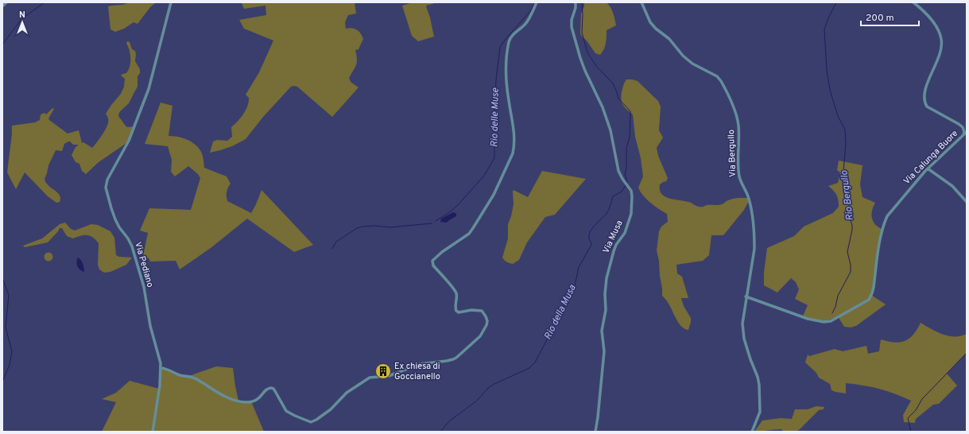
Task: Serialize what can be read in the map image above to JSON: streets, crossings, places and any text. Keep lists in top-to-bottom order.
{
  "streets": {
    "street": [
      "Via Bergullo",
      "Via Calunga Buore",
      "Via Musa",
      "Via Pediano"
    ]
  },
  "crossings": [
    ["Via Bergullo", "Via Calunga Buore"]
  ],
  "water": ["Rio delle Muse", "Rio Bergullo", "Rio della Musa"],
  "places": {
    "building": ["Ex chiesa di Goccianello"]
  },
  "scale_bar": "200 m",
  "north": "top"
}
